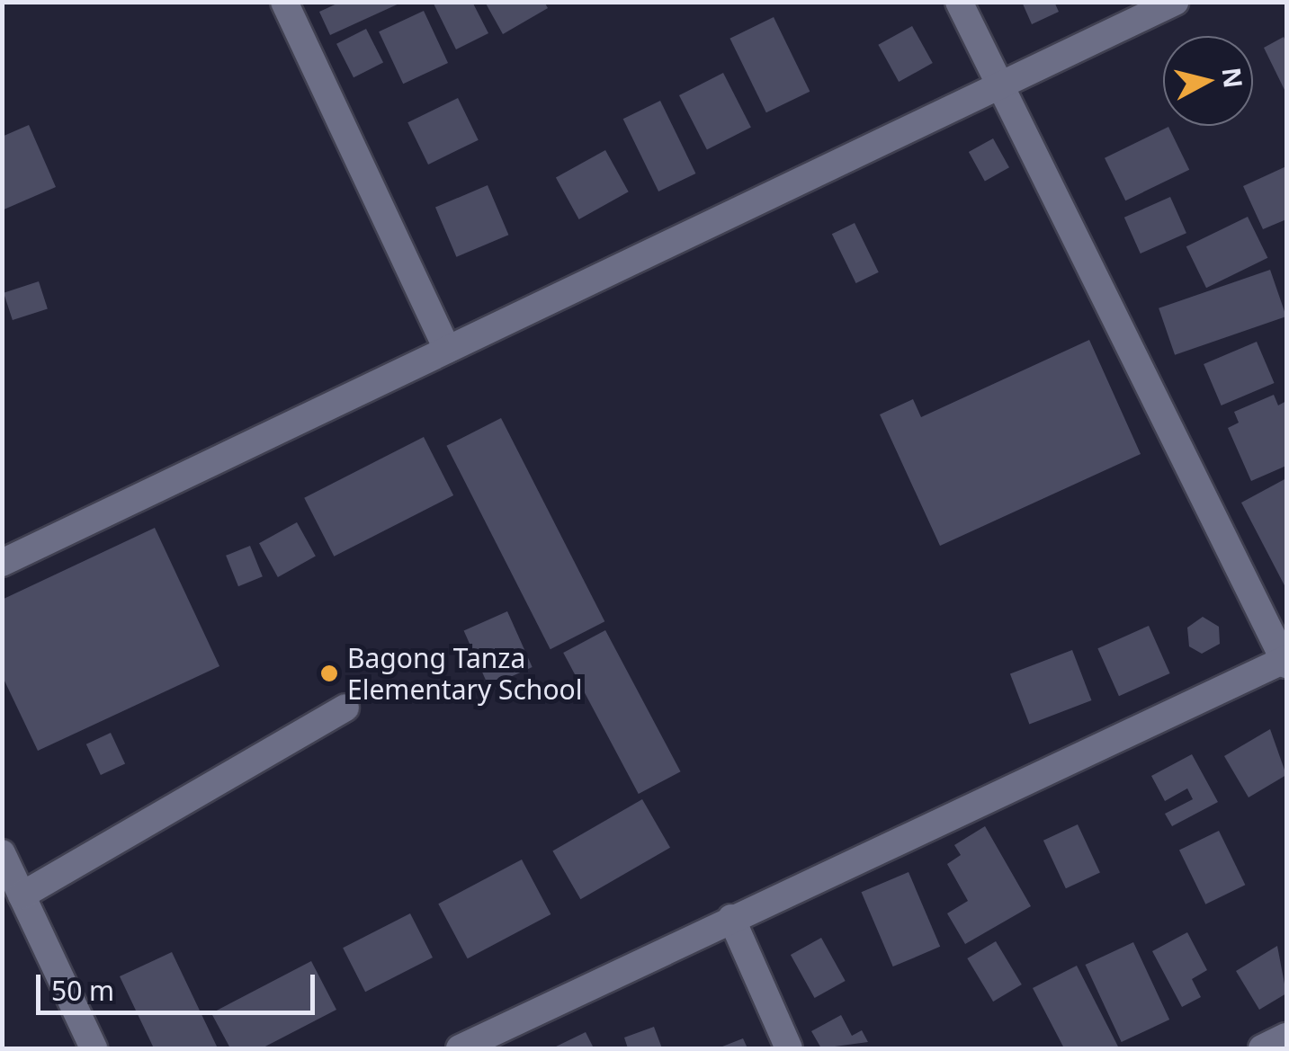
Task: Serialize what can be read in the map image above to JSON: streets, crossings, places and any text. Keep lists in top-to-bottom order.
{
  "places": ["Bagong Tanza Elementary School"],
  "scale_bar": "50 m",
  "north": "right"
}
